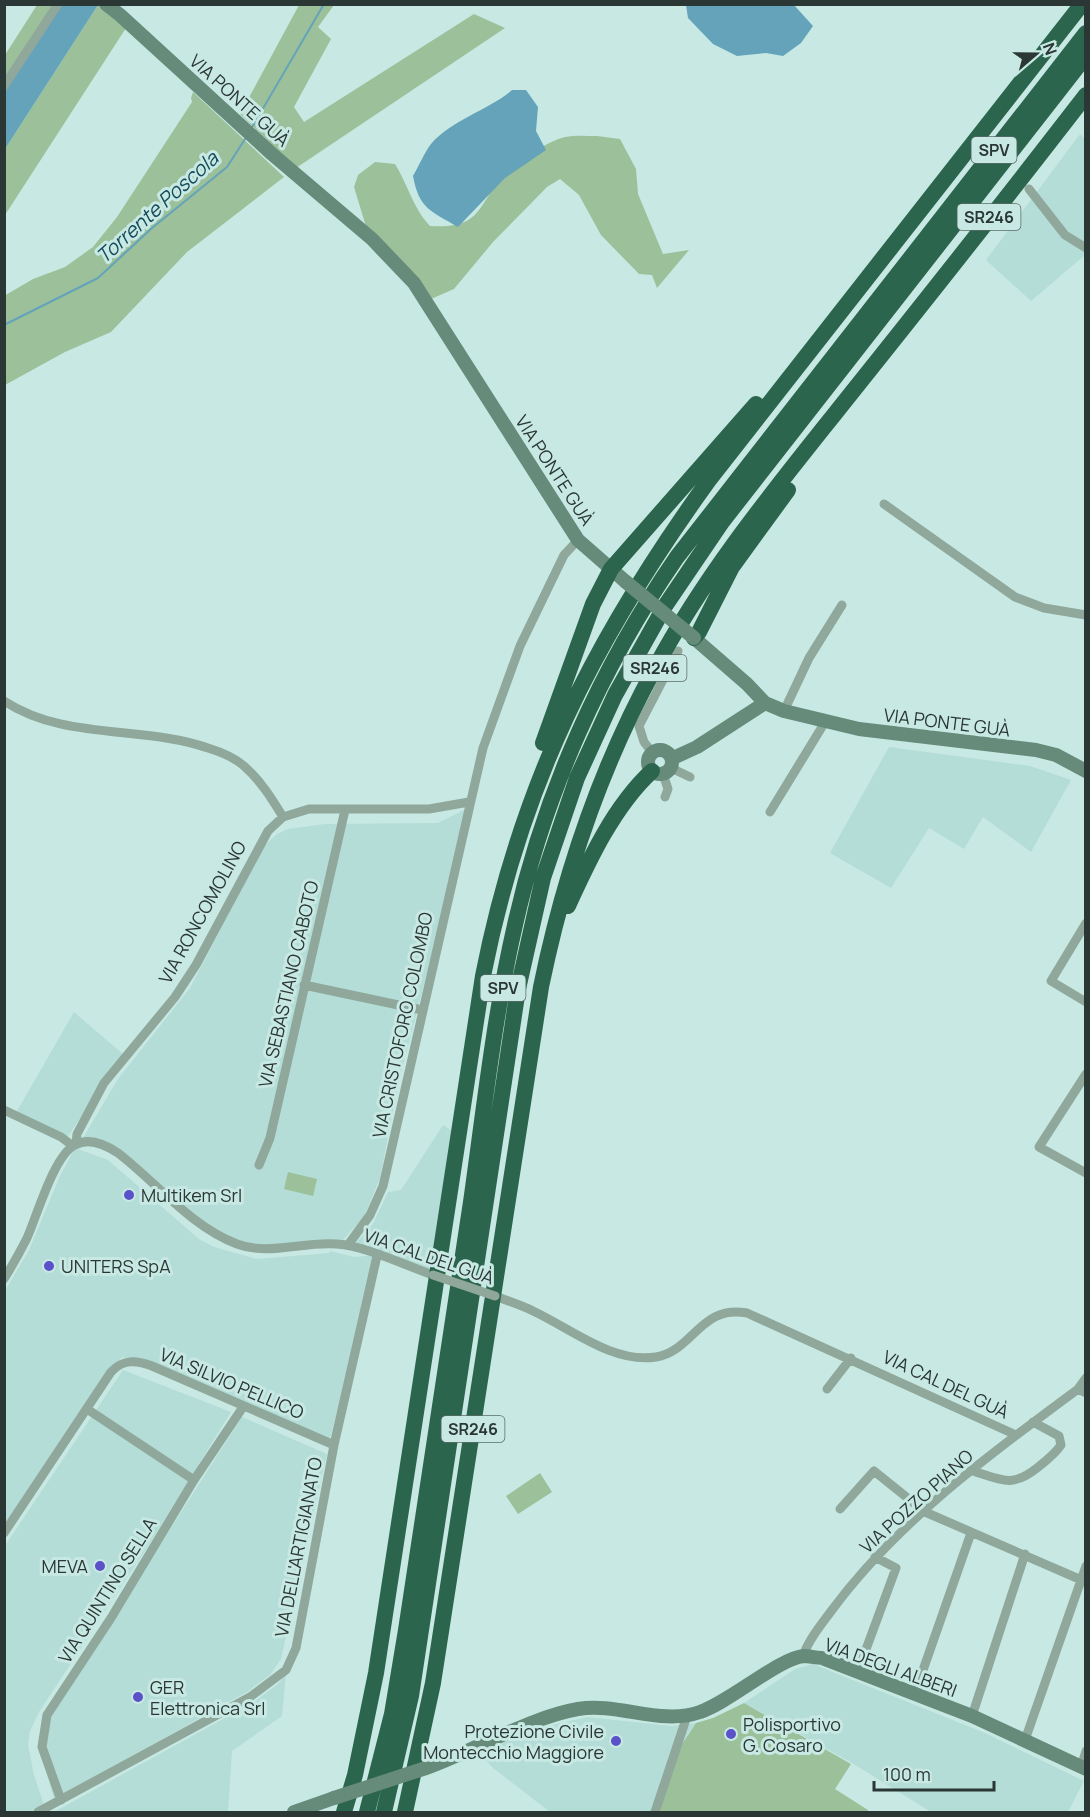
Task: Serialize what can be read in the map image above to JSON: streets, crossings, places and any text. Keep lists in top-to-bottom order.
{
  "streets": {
    "highway": ["SPV", "SR246"],
    "street": [
      "VIA PONTE GUÀ",
      "VIA RONCOMOLINO",
      "VIA SEBASTIANO CABOTO",
      "VIA CRISTOFORO COLOMBO",
      "VIA CAL DEL GUÀ",
      "VIA SILVIO PELLICO",
      "VIA POZZO PIANO",
      "VIA DELL'ARTIGIANATO",
      "VIA QUINTINO SELLA",
      "VIA DEGLI ALBERI"
    ]
  },
  "crossings": [
    ["VIA PONTE GUÀ", "VIA CRISTOFORO COLOMBO"],
    ["VIA RONCOMOLINO", "VIA CAL DEL GUÀ"],
    ["VIA CRISTOFORO COLOMBO", "VIA CAL DEL GUÀ"],
    ["VIA CAL DEL GUÀ", "VIA POZZO PIANO"],
    ["VIA CAL DEL GUÀ", "VIA DELL'ARTIGIANATO"],
    ["VIA SILVIO PELLICO", "VIA DELL'ARTIGIANATO"],
    ["VIA SILVIO PELLICO", "VIA QUINTINO SELLA"],
    ["VIA POZZO PIANO", "VIA DEGLI ALBERI"],
    ["VIA DELL'ARTIGIANATO", "VIA QUINTINO SELLA"]
  ],
  "water": ["Torrente Poscola"],
  "places": [
    "Multikem Srl",
    "UNITERS SpA",
    "MEVA",
    "GER Elettronica Srl",
    "Polisportivo G. Cosaro",
    "Protezione Civile Montecchio Maggiore"
  ],
  "scale_bar": "100 m",
  "north": "right"
}
